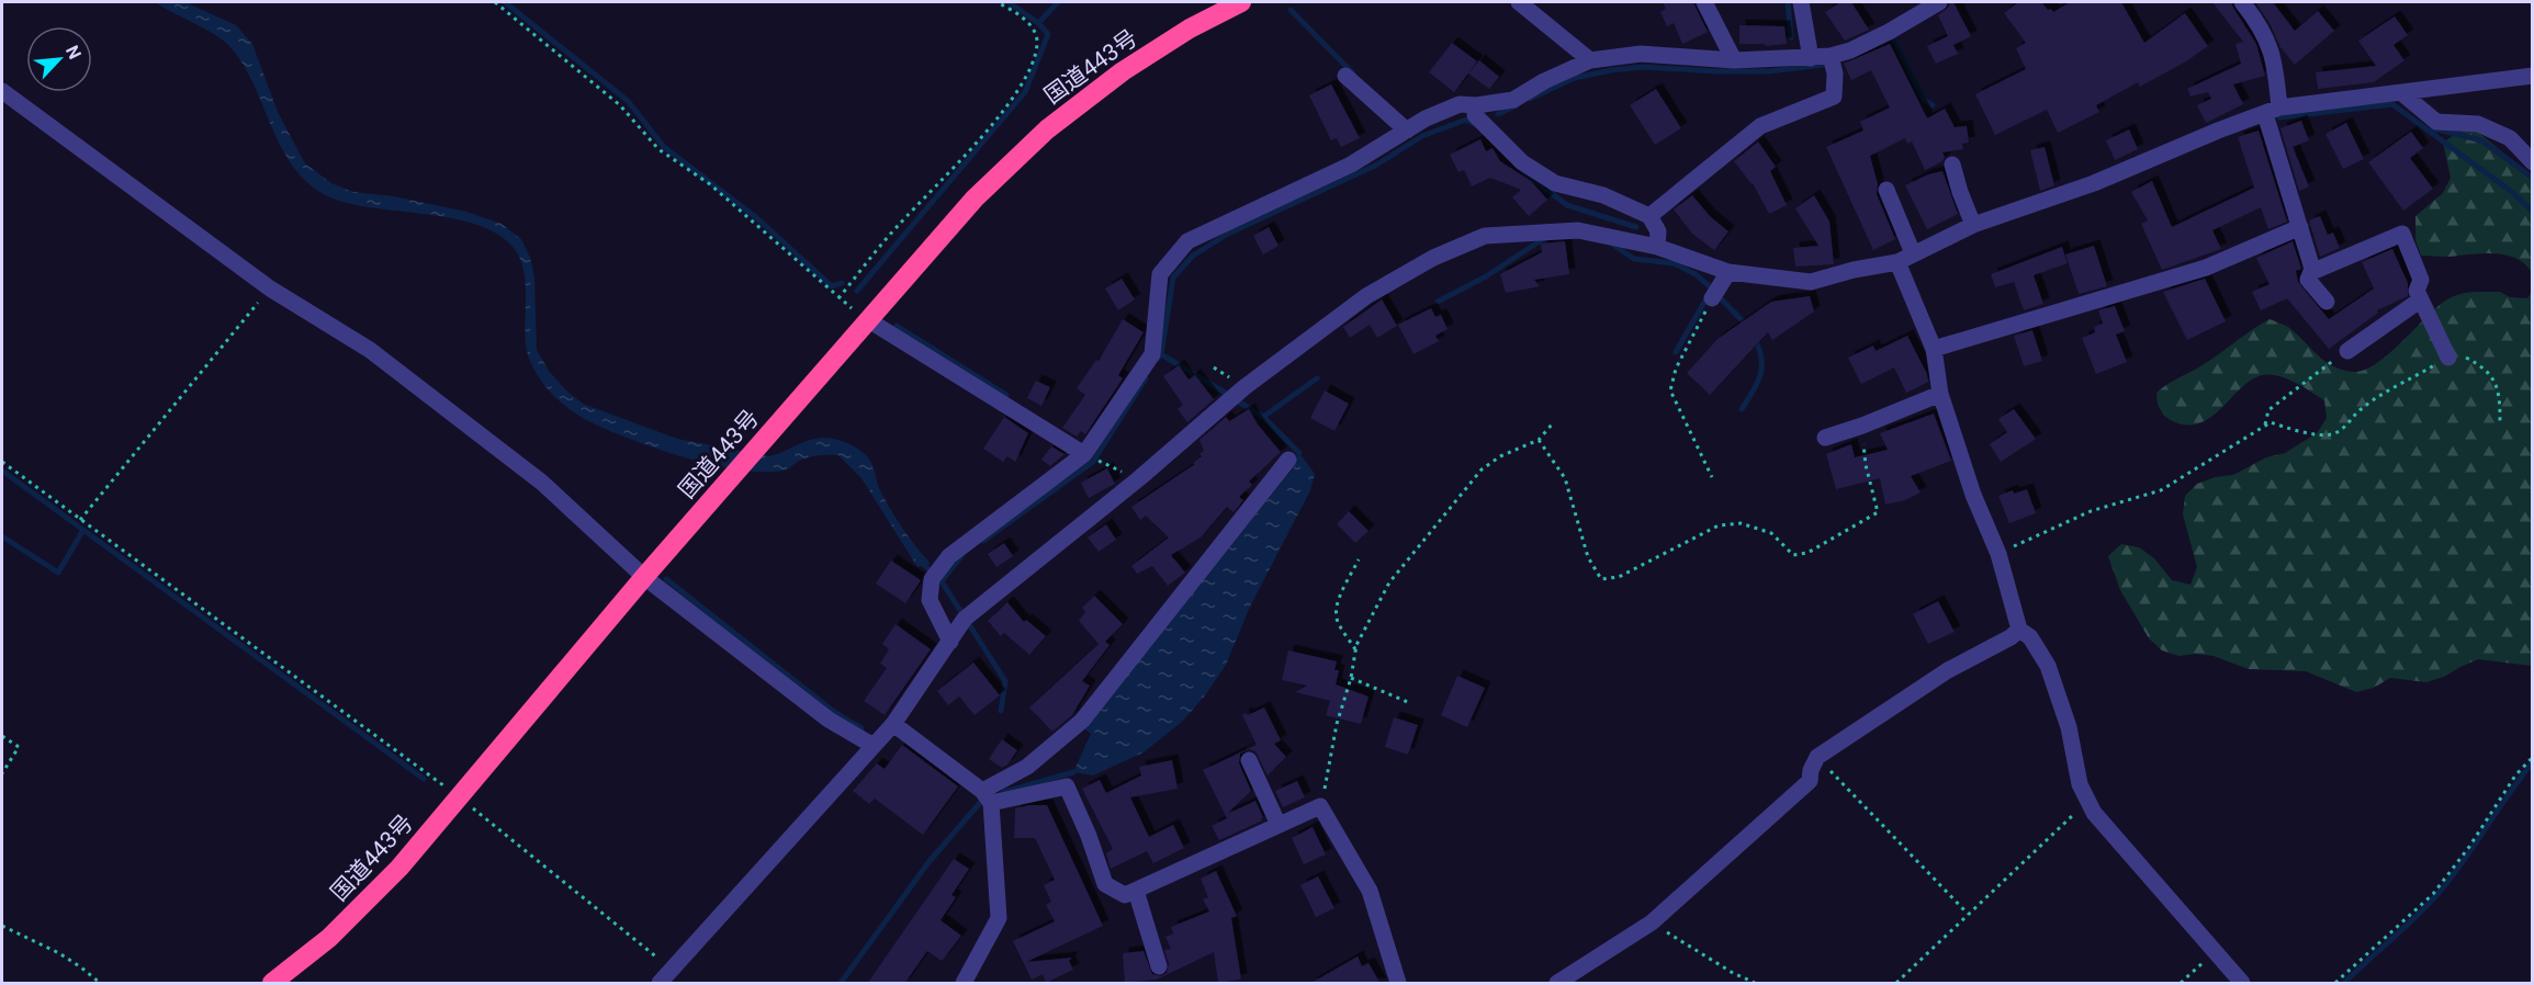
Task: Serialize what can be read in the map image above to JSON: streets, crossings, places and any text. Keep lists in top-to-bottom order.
{
  "streets": {
    "highway": ["国道443号"]
  },
  "north": "top right"
}
